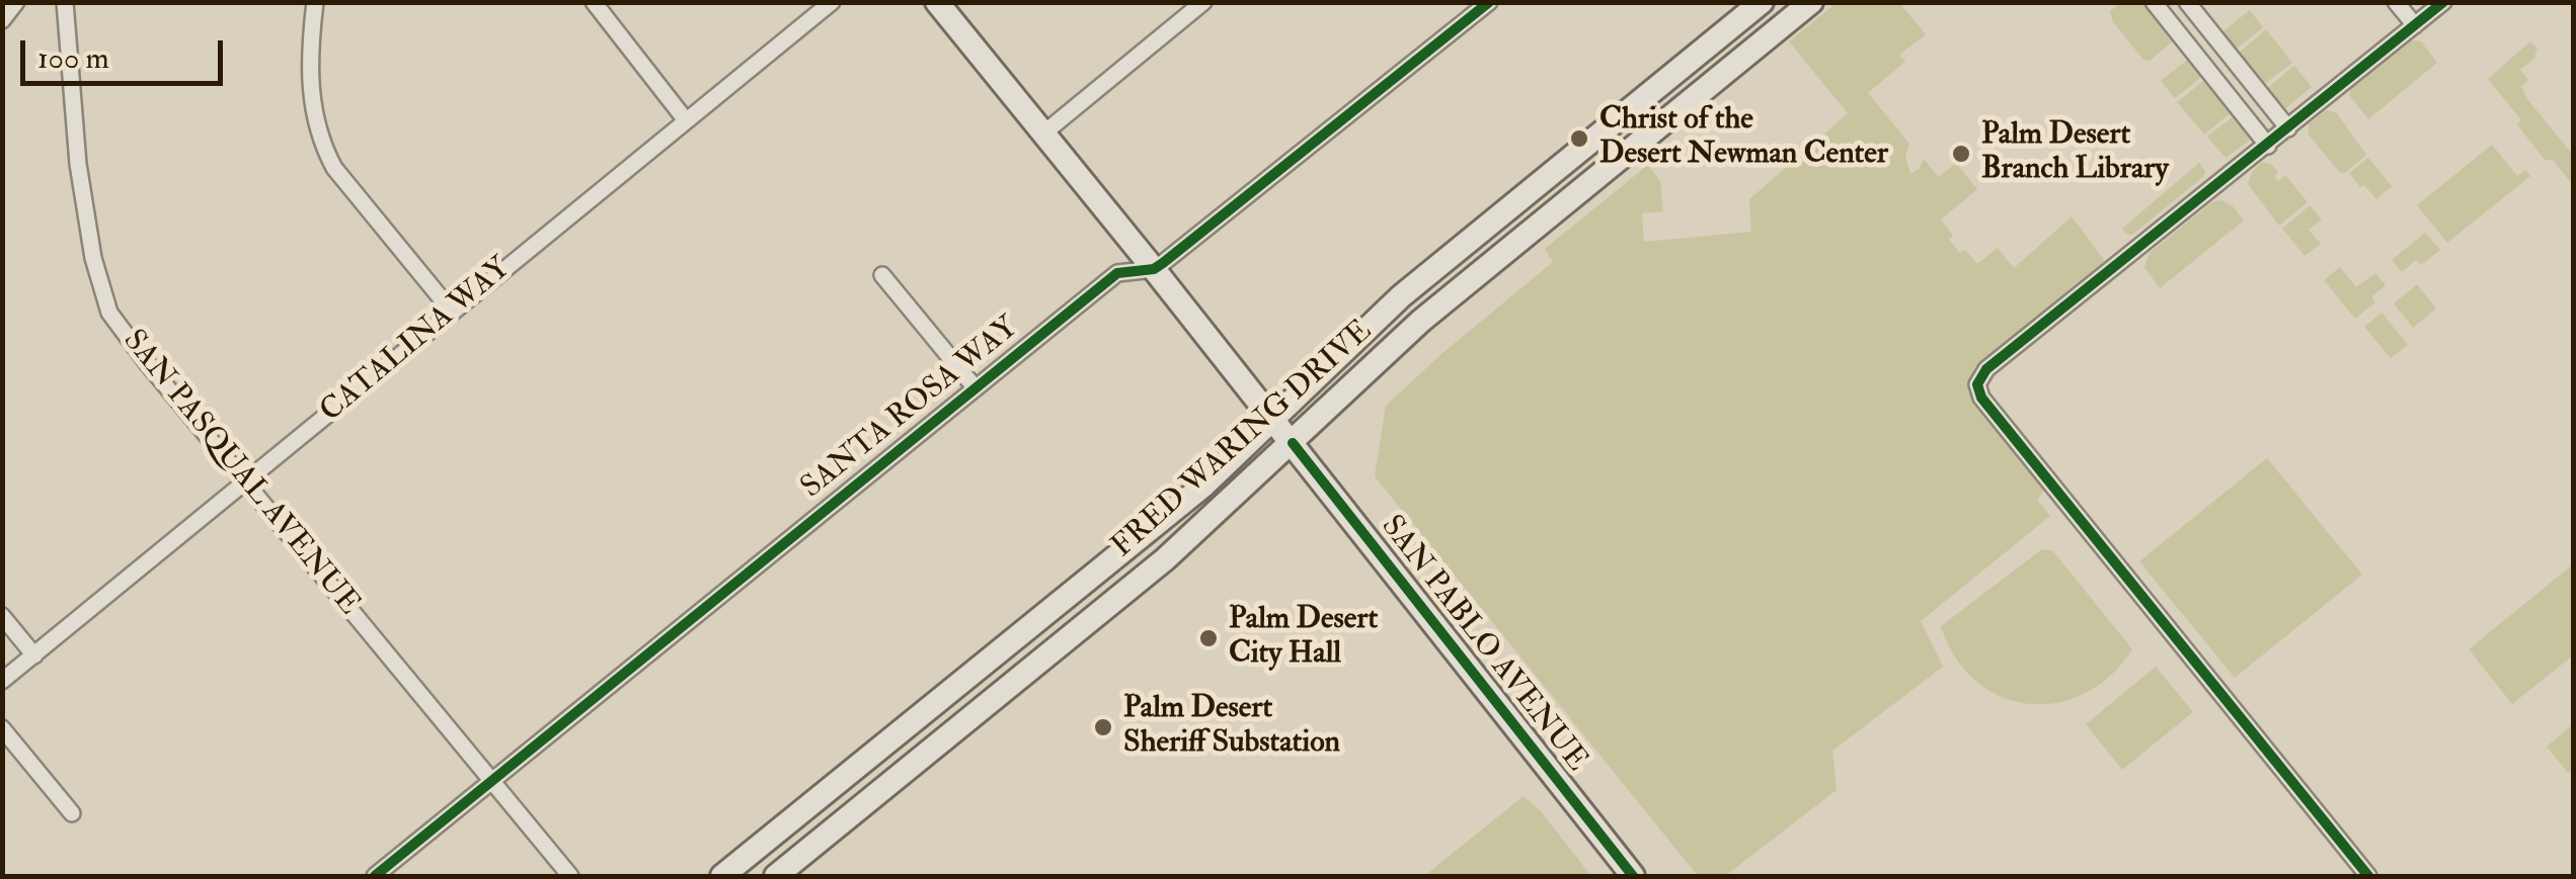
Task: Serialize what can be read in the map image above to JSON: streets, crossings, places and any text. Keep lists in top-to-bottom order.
{
  "streets": {
    "main road": ["FRED WARING DRIVE", "SAN PABLO AVENUE"],
    "street": ["CATALINA WAY", "SANTA ROSA WAY", "SAN PASQUAL AVENUE"]
  },
  "crossings": [
    ["CATALINA WAY", "SAN PASQUAL AVENUE"],
    ["SANTA ROSA WAY", "SAN PASQUAL AVENUE"],
    ["SANTA ROSA WAY", "SAN PABLO AVENUE"],
    ["FRED WARING DRIVE", "SAN PABLO AVENUE"]
  ],
  "places": [
    "Christ of the Desert Newman Center",
    "Palm Desert Branch Library",
    "Palm Desert City Hall",
    "Palm Desert Sheriff Substation"
  ],
  "scale_bar": "100 m"
}
